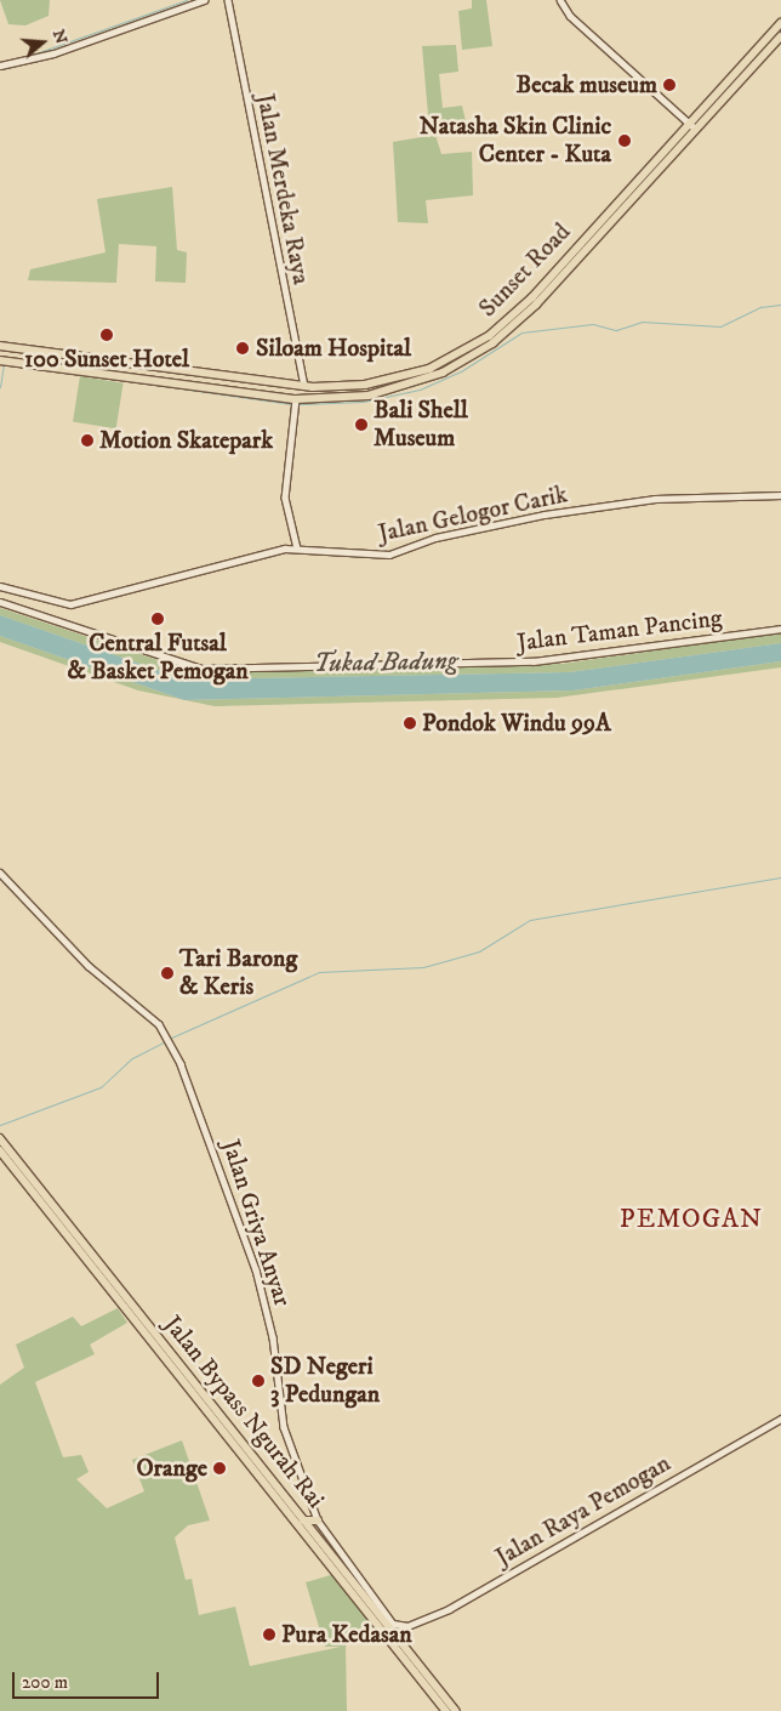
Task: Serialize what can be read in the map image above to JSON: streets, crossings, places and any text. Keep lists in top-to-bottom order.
{
  "streets": {
    "highway": ["Sunset Road", "Jalan Bypass Ngurah Rai"],
    "street": [
      "Jalan Merdeka Raya",
      "Jalan Gelogor Carik",
      "Jalan Taman Pancing",
      "Jalan Griya Anyar",
      "Jalan Raya Pemogan"
    ]
  },
  "crossings": [
    ["Jalan Merdeka Raya", "Sunset Road"],
    ["Jalan Griya Anyar", "Jalan Raya Pemogan"]
  ],
  "districts": ["PEMOGAN"],
  "water": ["Tukad Badung"],
  "places": [
    "Becak museum",
    "Natasha Skin Clinic Center - Kuta",
    "100 Sunset Hotel",
    "Siloam Hospital",
    "Bali Shell Museum",
    "Motion Skatepark",
    "Central Futsal & Basket Pemogan",
    "Pondok Windu 99A",
    "Tari Barong & Keris",
    "SD Negeri 3 Pedungan",
    "Orange",
    "Pura Kedasan"
  ],
  "scale_bar": "200 m",
  "north": "right"
}
